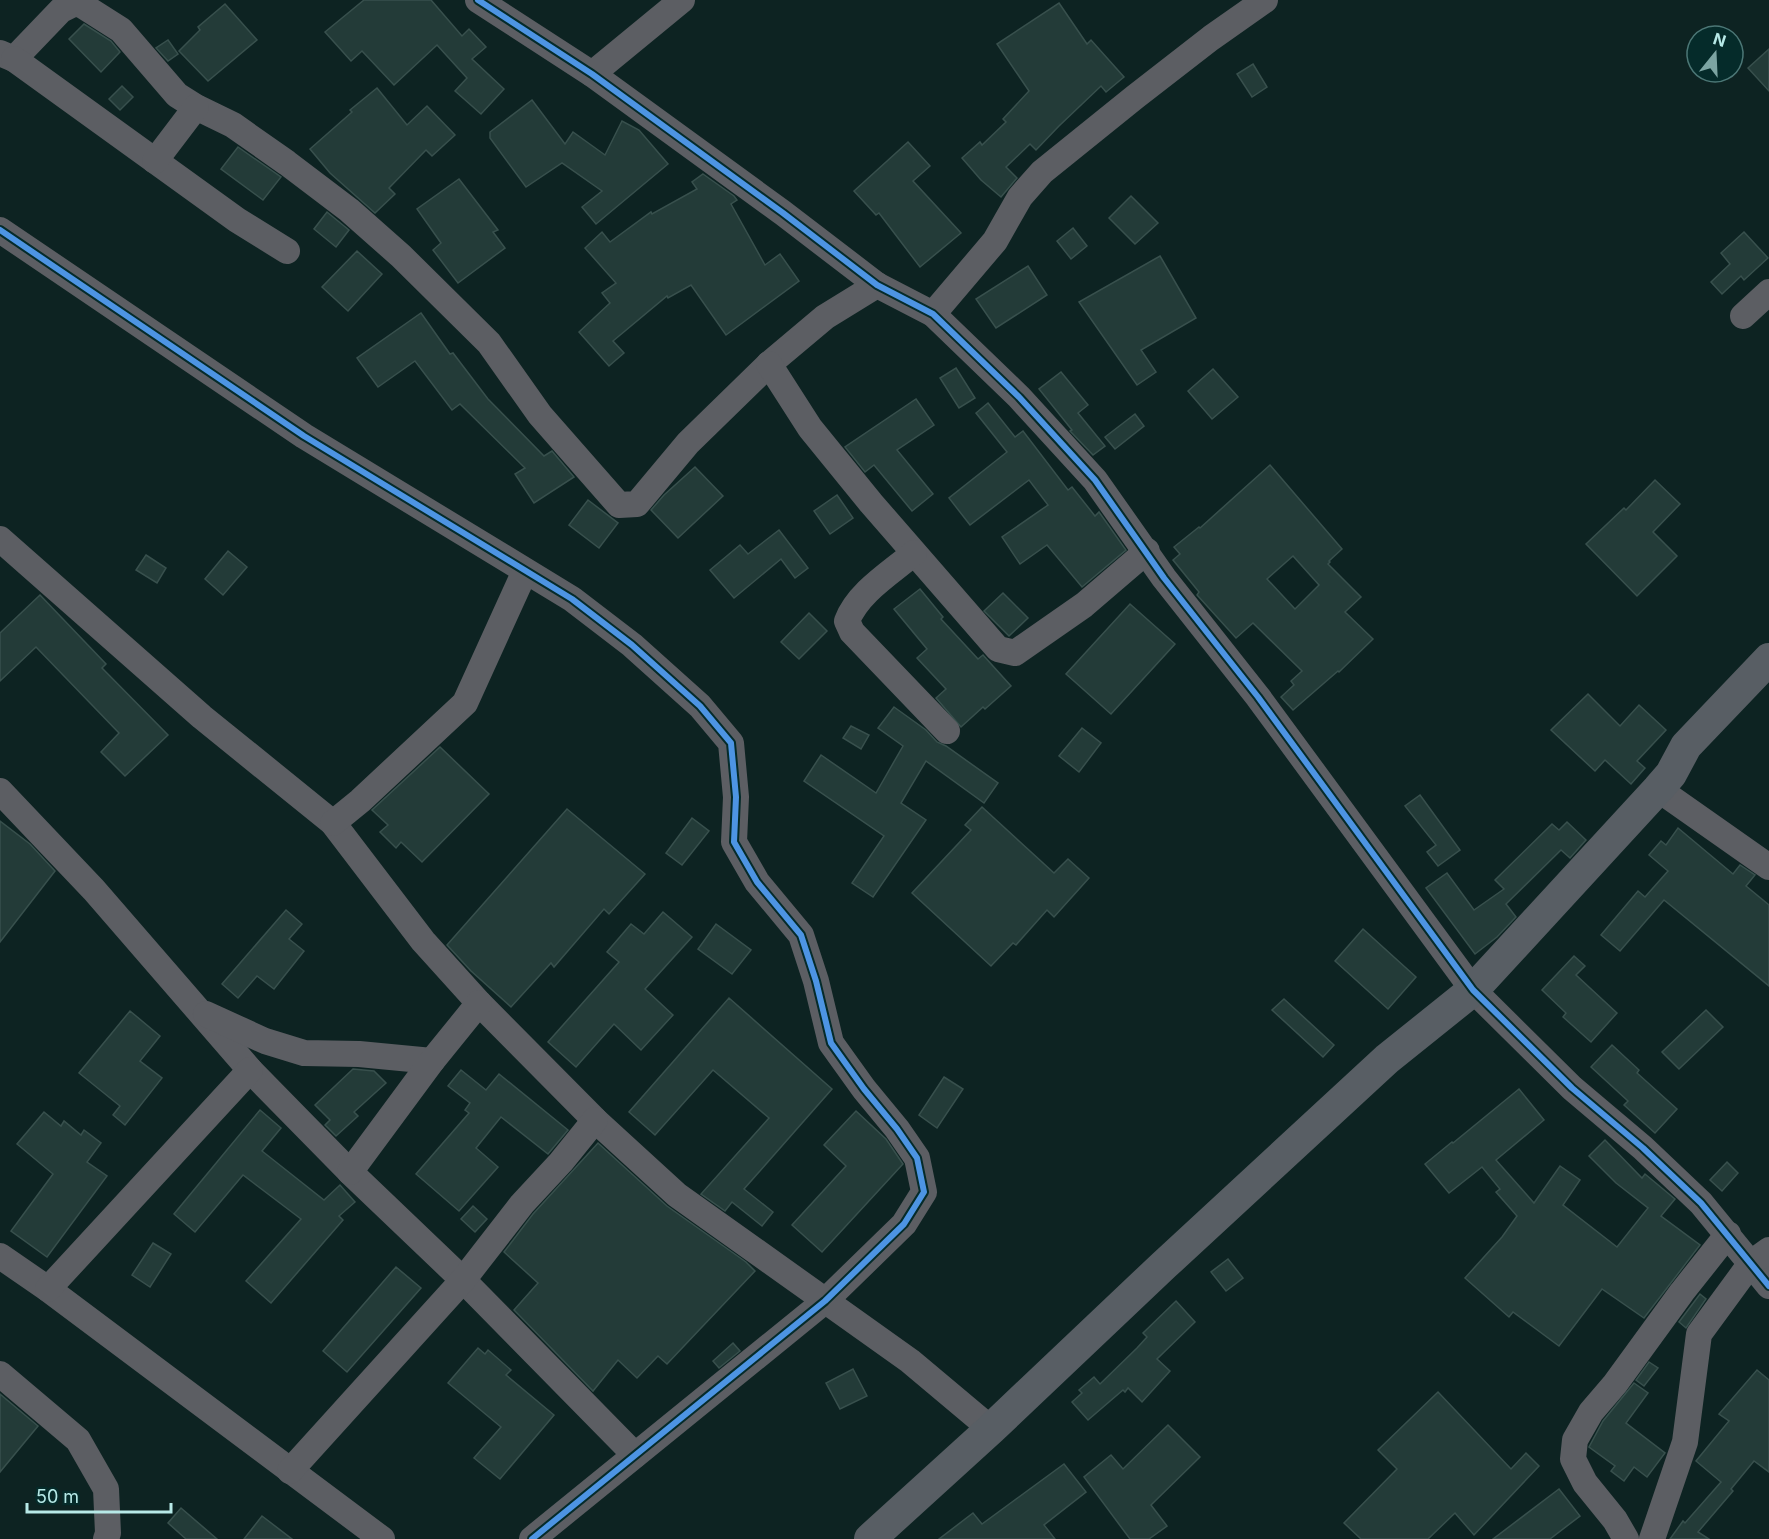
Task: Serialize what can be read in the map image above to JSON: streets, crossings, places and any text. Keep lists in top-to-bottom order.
{
  "scale_bar": "50 m",
  "north": "top"
}
